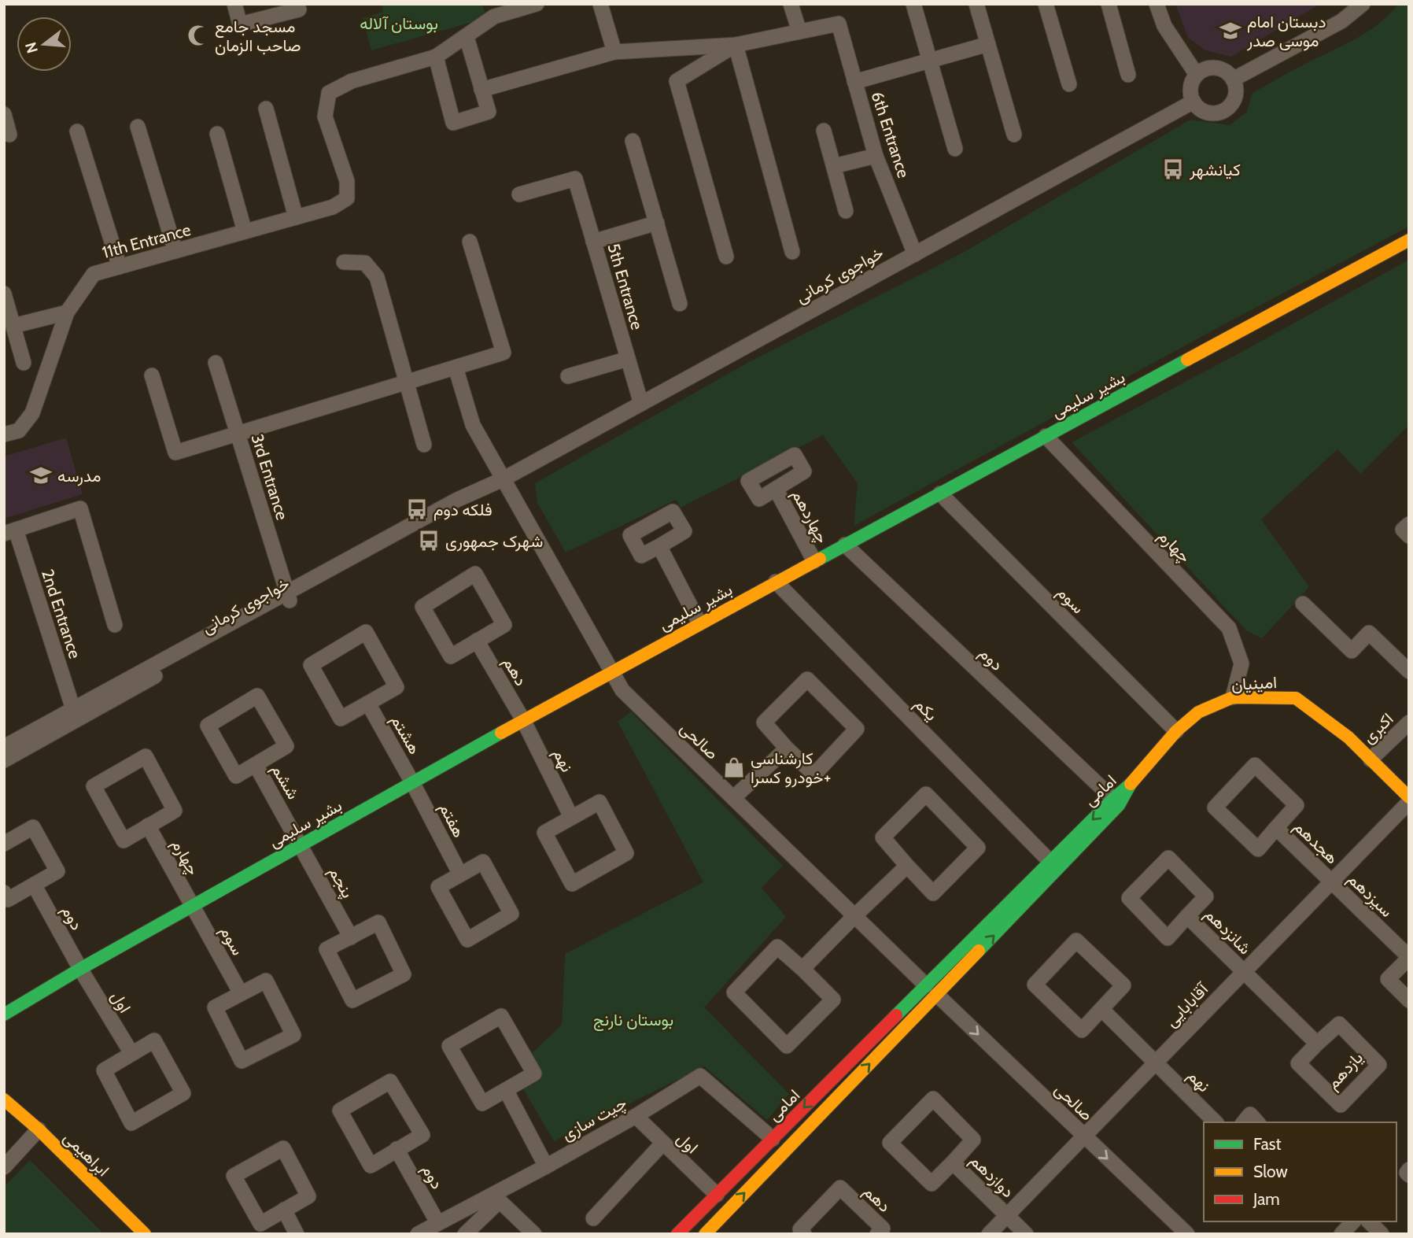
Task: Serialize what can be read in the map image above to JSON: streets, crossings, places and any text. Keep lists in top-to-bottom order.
{
  "streets": {
    "main road": [
      "بشیر سلیمی",
      "امینیان",
      "امامی",
      "ابراهیمی"
    ],
    "street": [
      "6th Entrance",
      "11th Entrance",
      "خواجوی کرمانی",
      "5th Entrance",
      "3rd Entrance",
      "چهاردهم",
      "چهارم",
      "سوم",
      "2nd Entrance",
      "دوم",
      "دهم",
      "یکم",
      "اکبری",
      "هشتم",
      "صالحی",
      "نهم",
      "ششم",
      "هفتم",
      "هجدهم",
      "پنجم",
      "سیزدهم",
      "شانزدهم",
      "اول",
      "آقابابایی",
      "یازدهم",
      "چیت سازی",
      "دوازدهم"
    ]
  },
  "crossings": [
    ["6th Entrance", "خواجوی کرمانی"],
    ["خواجوی کرمانی", "5th Entrance"],
    ["خواجوی کرمانی", "3rd Entrance"],
    ["خواجوی کرمانی", "2nd Entrance"],
    ["خواجوی کرمانی", "صالحی"],
    ["بشیر سلیمی", "چهاردهم"],
    ["بشیر سلیمی", "چهارم"],
    ["بشیر سلیمی", "سوم"],
    ["بشیر سلیمی", "دوم"],
    ["بشیر سلیمی", "دهم"],
    ["بشیر سلیمی", "یکم"],
    ["بشیر سلیمی", "هشتم"],
    ["بشیر سلیمی", "صالحی"],
    ["بشیر سلیمی", "نهم"],
    ["بشیر سلیمی", "ششم"],
    ["بشیر سلیمی", "هفتم"],
    ["بشیر سلیمی", "پنجم"],
    ["بشیر سلیمی", "اول"],
    ["چهارم", "سوم"],
    ["چهارم", "امینیان"],
    ["سوم", "امینیان"],
    ["دوم", "امامی"],
    ["دوم", "اول"],
    ["دوم", "چیت سازی"],
    ["دهم", "نهم"],
    ["امینیان", "اکبری"],
    ["امینیان", "امامی"],
    ["یکم", "امامی"],
    ["هشتم", "هفتم"],
    ["صالحی", "امامی"],
    ["صالحی", "آقابابایی"],
    ["نهم", "آقابابایی"],
    ["ششم", "پنجم"],
    ["امامی", "اول"],
    ["امامی", "چیت سازی"],
    ["هجدهم", "سیزدهم"],
    ["هجدهم", "آقابابایی"],
    ["سیزدهم", "آقابابایی"],
    ["شانزدهم", "آقابابایی"],
    ["اول", "چیت سازی"],
    ["آقابابایی", "دوازدهم"]
  ],
  "parks": ["بوستان آلاله", "بوستان نارنج"],
  "places": {
    "school or university": ["دبستان امام موسی صدر", "مدرسه"],
    "mosque": ["مسجد جامع صاحب الزمان"],
    "bus stop": ["کیانشهر", "فلکه دوم", "شهرک جمهوری"],
    "shop": ["کارشناسی خودرو کسرا+"]
  },
  "legend": ["Fast", "Slow", "Jam"],
  "north": "left"
}
